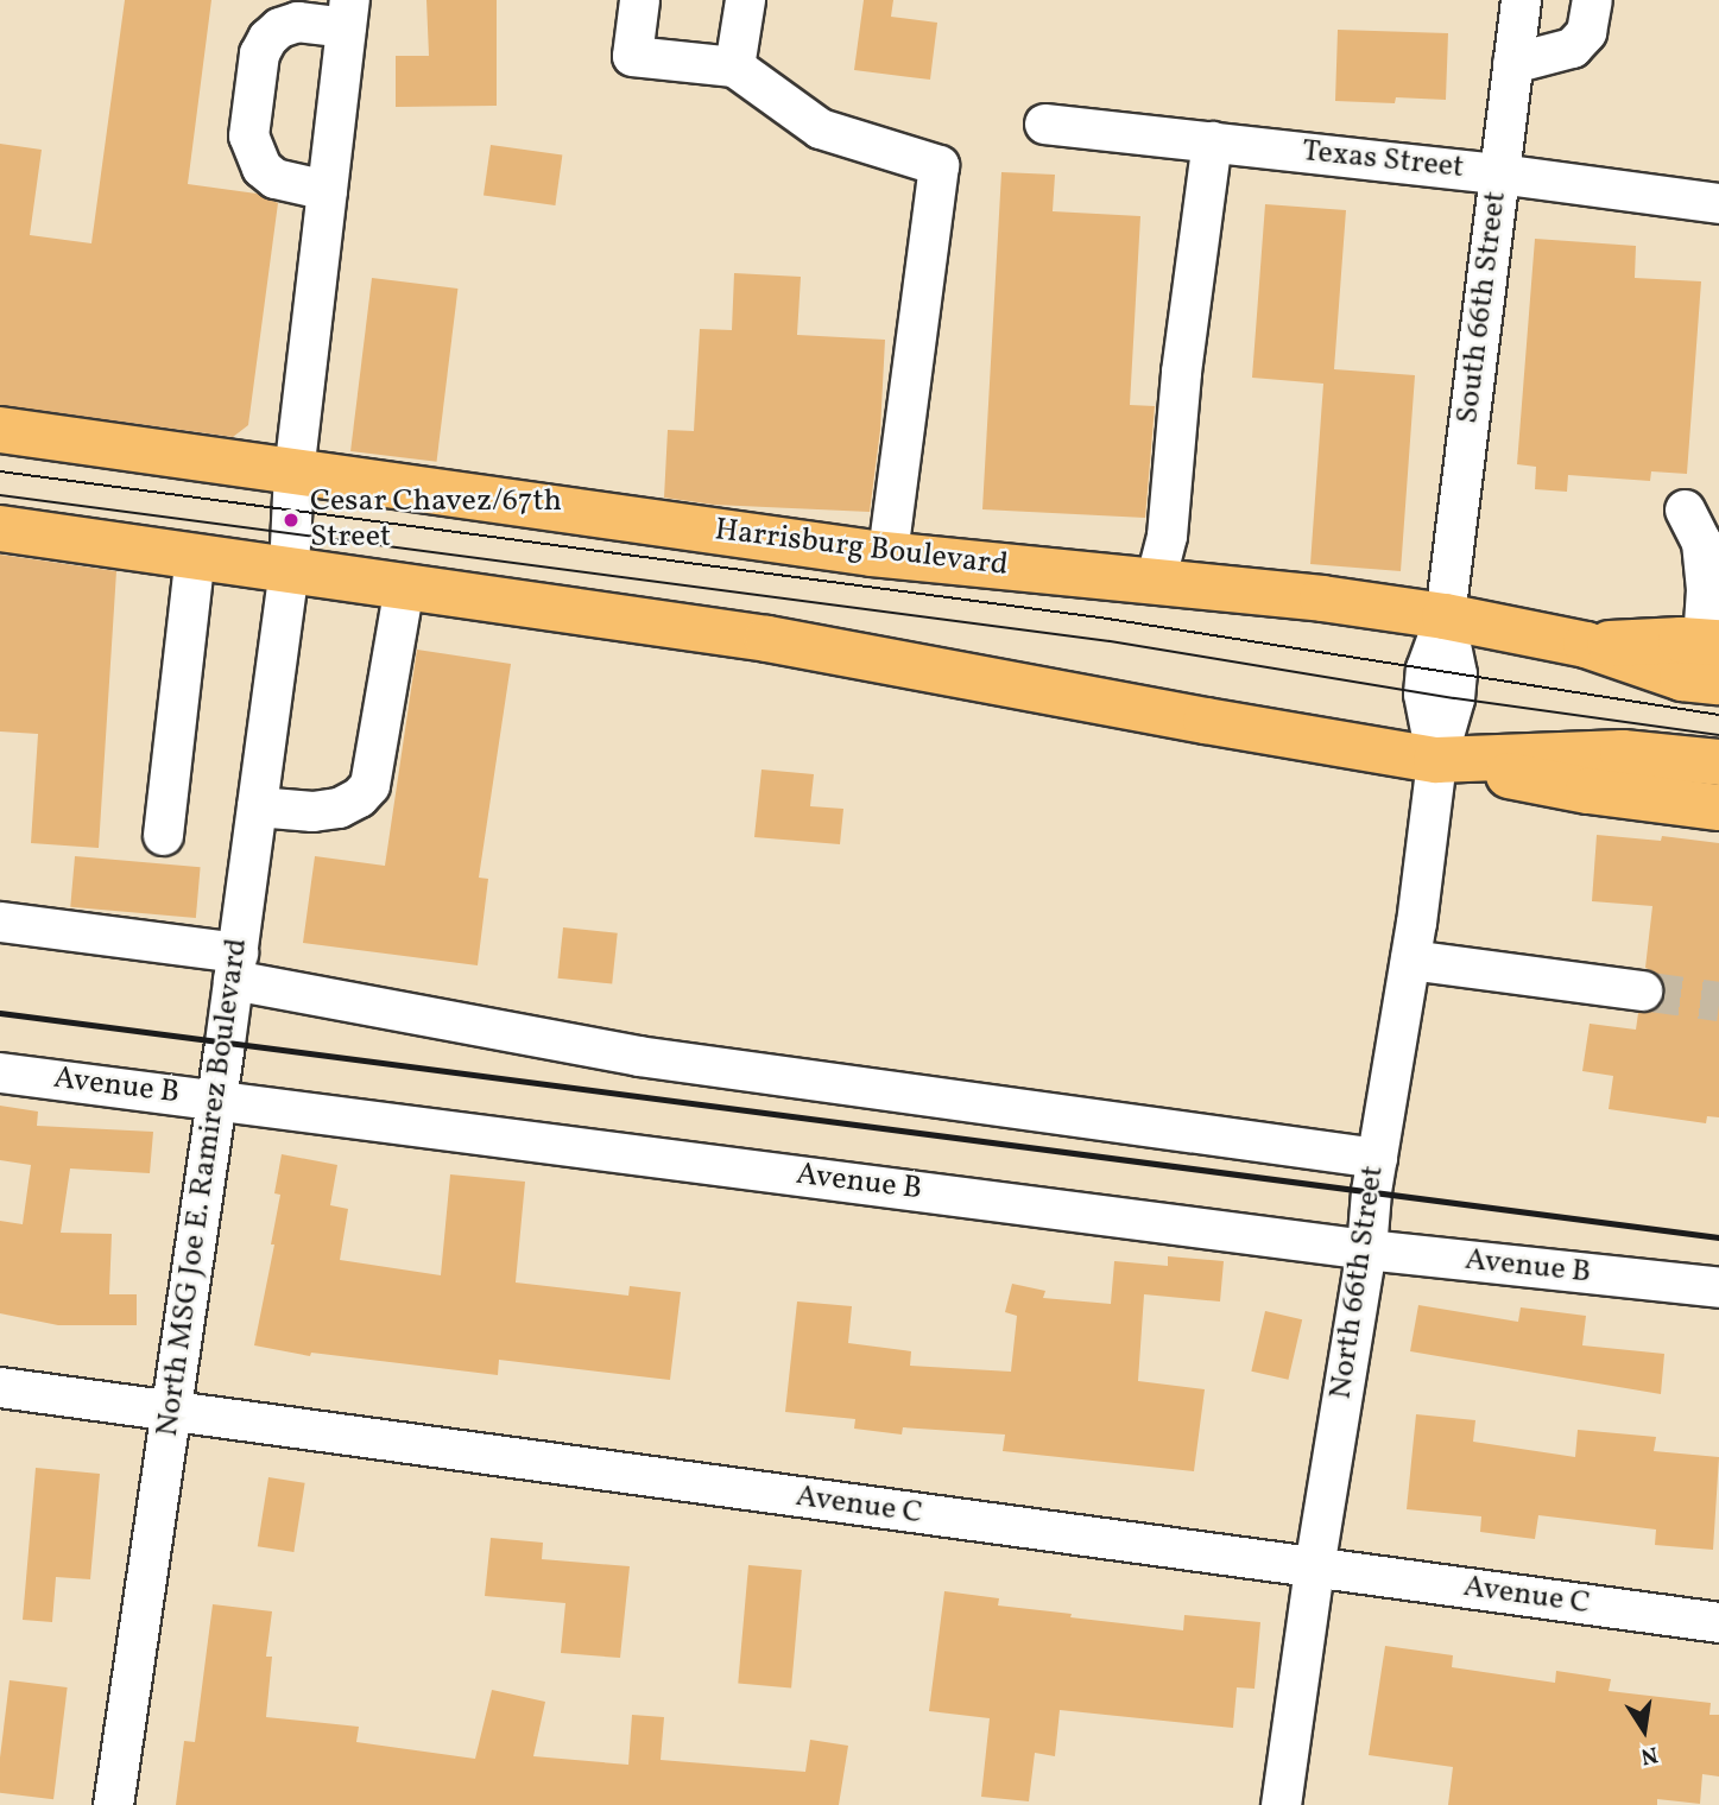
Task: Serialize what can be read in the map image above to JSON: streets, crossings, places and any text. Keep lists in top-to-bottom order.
{
  "streets": {
    "main road": ["Harrisburg Boulevard"],
    "street": [
      "Texas Street",
      "South 66th Street",
      "Avenue B",
      "North MSG Joe E. Ramirez Boulevard",
      "North 66th Street",
      "Avenue C"
    ]
  },
  "crossings": [
    ["Texas Street", "South 66th Street"],
    ["South 66th Street", "Harrisburg Boulevard"],
    ["South 66th Street", "North 66th Street"],
    ["Harrisburg Boulevard", "North MSG Joe E. Ramirez Boulevard"],
    ["Avenue B", "North MSG Joe E. Ramirez Boulevard"],
    ["Avenue B", "North 66th Street"],
    ["North MSG Joe E. Ramirez Boulevard", "Avenue C"],
    ["North 66th Street", "Avenue C"]
  ],
  "places": ["Cesar Chavez/67th Street"],
  "north": "bottom"
}
